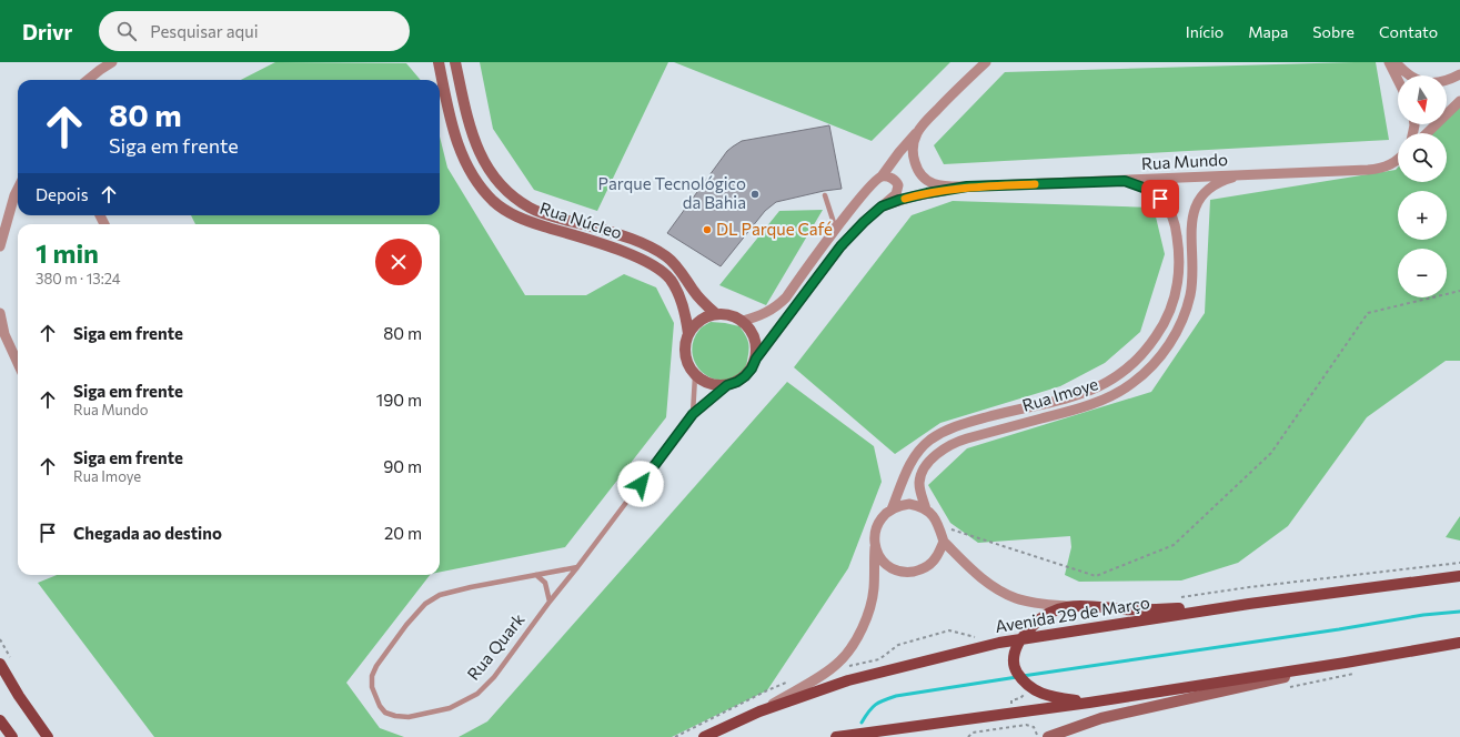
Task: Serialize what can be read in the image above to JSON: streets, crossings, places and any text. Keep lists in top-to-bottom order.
{
  "streets": {
    "main road": ["Avenida 29 de Março"],
    "street": ["Rua Mundo", "Rua Núcleo", "Rua Imoye"],
    "lane": ["Rua Quark"]
  },
  "crossings": [
    ["Rua Mundo", "Rua Imoye"],
    ["Rua Núcleo", "Rua Quark"]
  ],
  "places": ["Parque Tecnológico da Bahia", "DL Parque Café"],
  "north": "bottom",
  "page": {
    "header": "Drivr",
    "search": "Pesquisar aqui",
    "nav": [
      "Início",
      "Mapa",
      "Sobre",
      "Contato"
    ],
    "map_buttons": ["+", "−"],
    "turn": ["80 m", "Siga em frente"],
    "then": "Depois",
    "heading": ["1 min", "380 m · 13:24"],
    "list": [
      {
        "name": "Siga em frente",
        "value": "80 m"
      },
      {
        "name": "Siga em frente",
        "note": "Rua Mundo",
        "value": "190 m"
      },
      {
        "name": "Siga em frente",
        "note": "Rua Imoye",
        "value": "90 m"
      },
      {
        "name": "Chegada ao destino",
        "value": "20 m"
      }
    ]
  }
}
